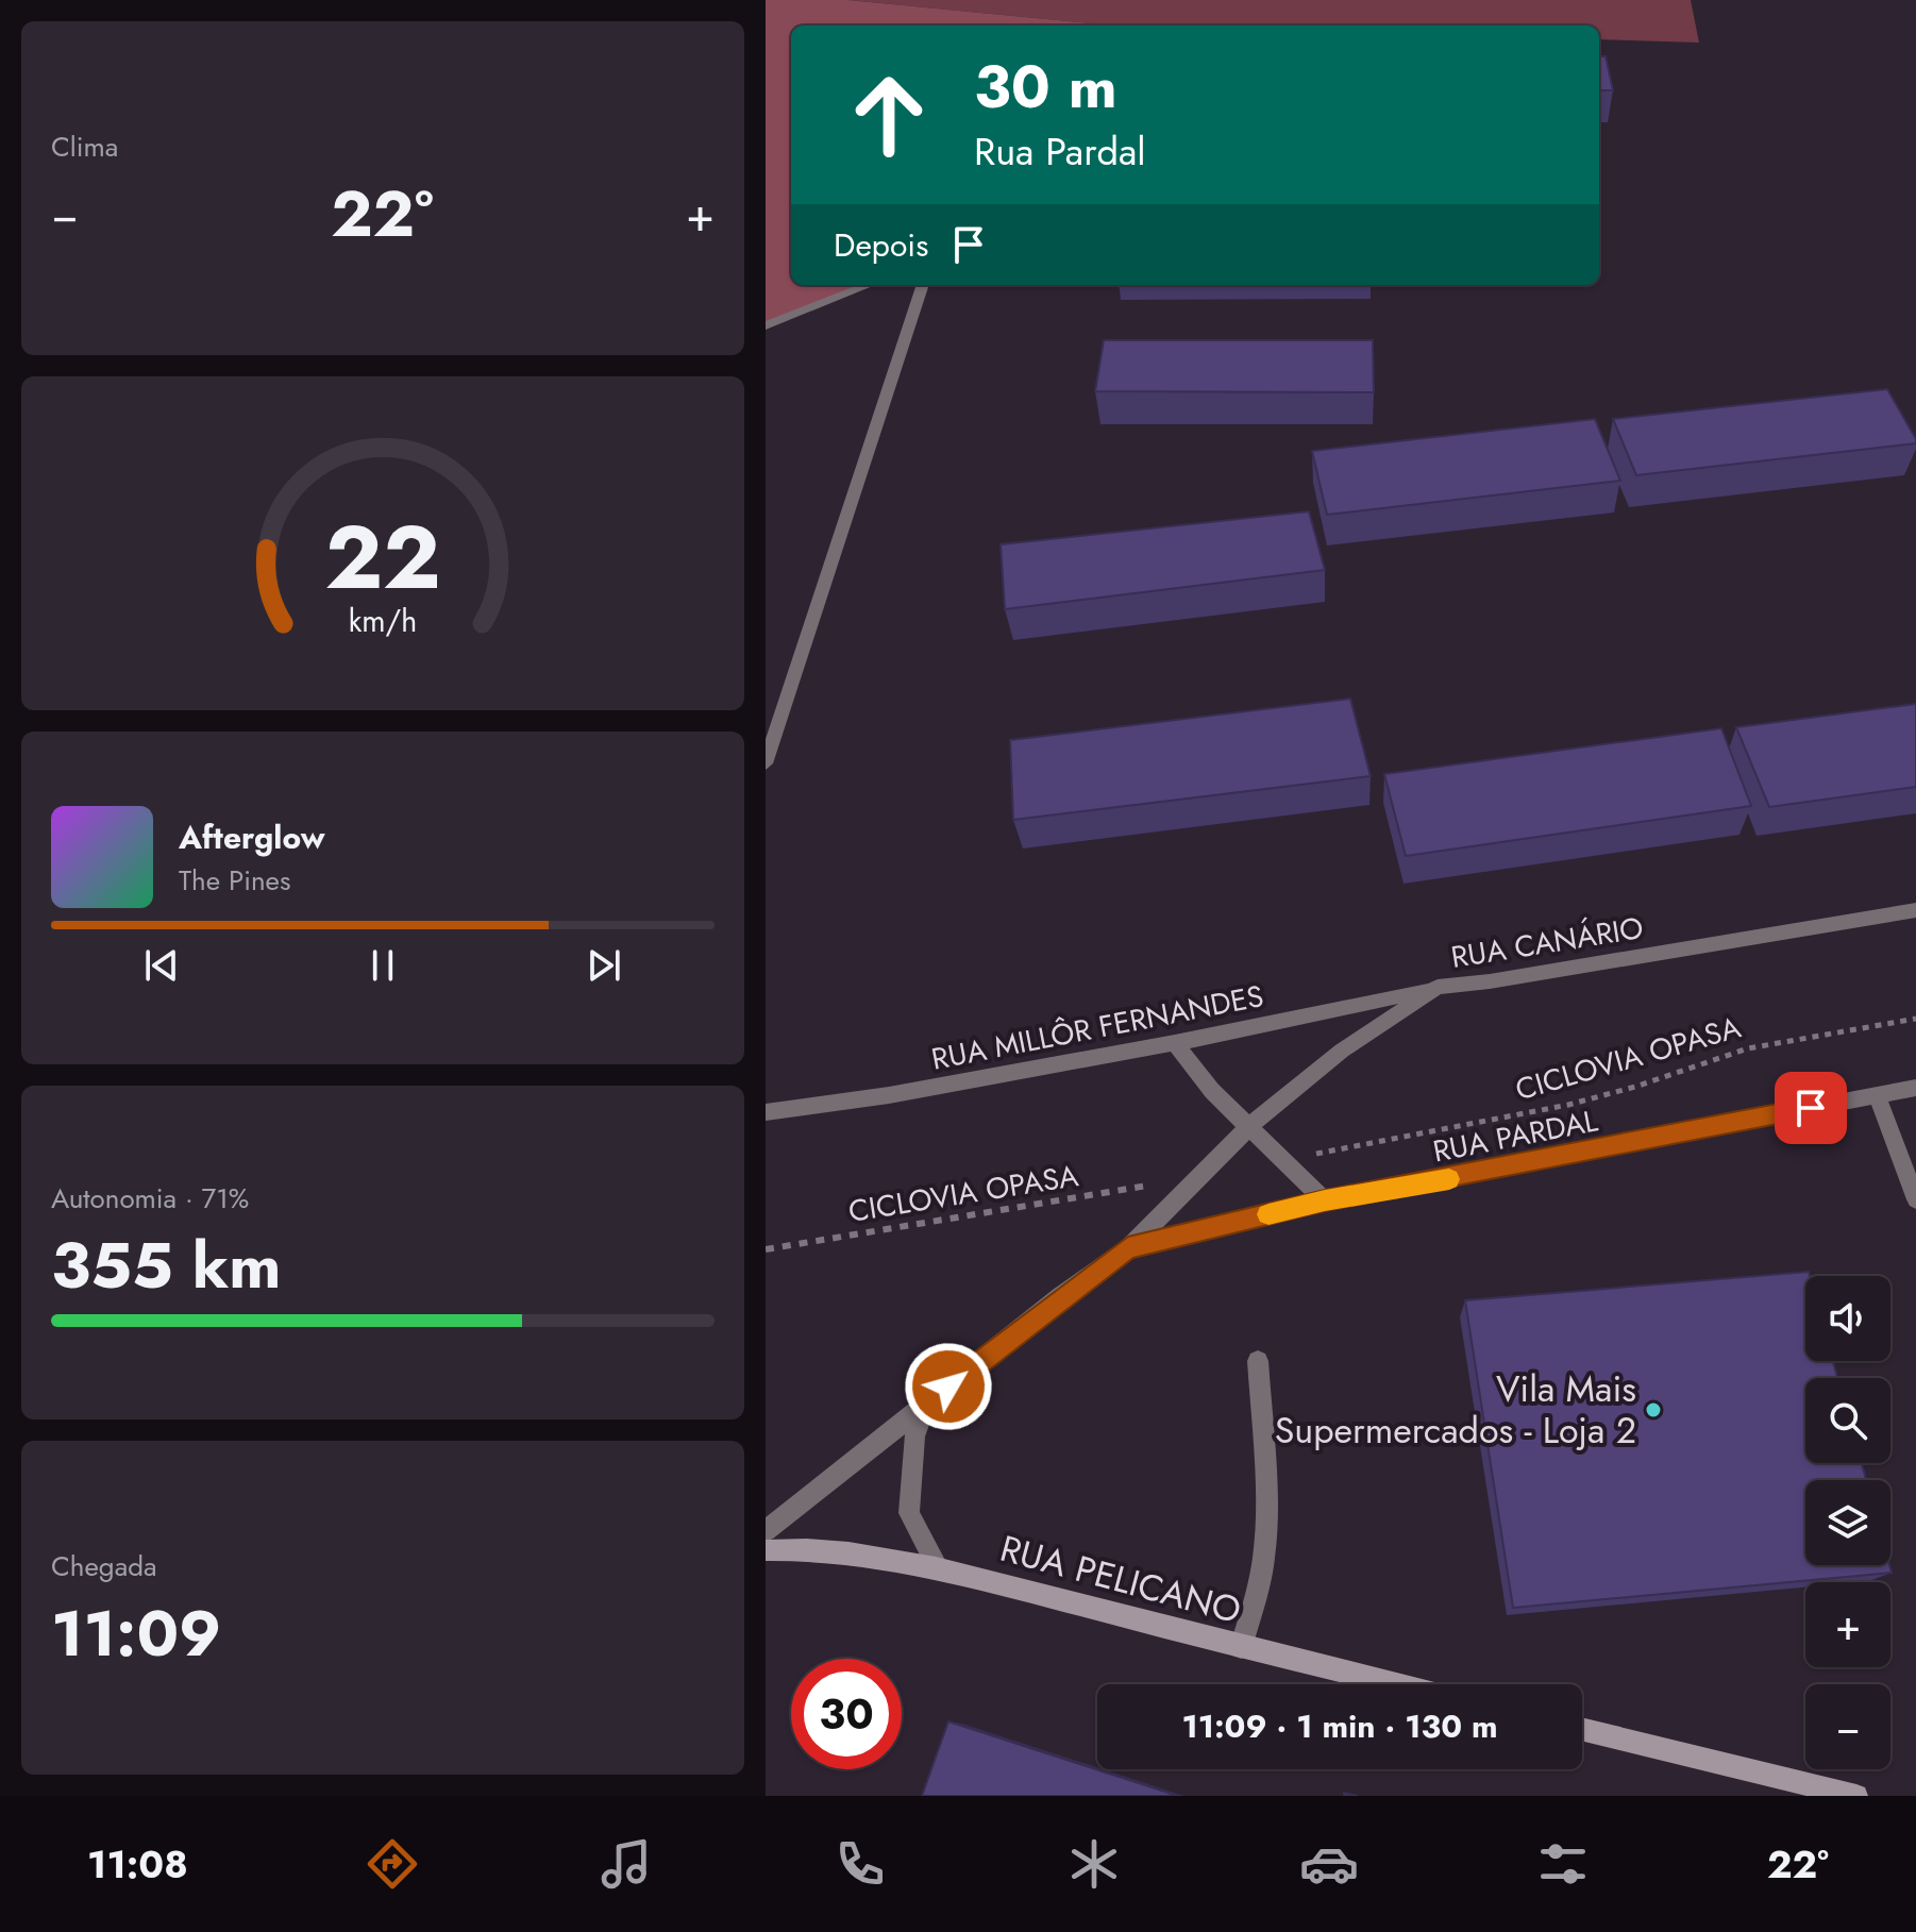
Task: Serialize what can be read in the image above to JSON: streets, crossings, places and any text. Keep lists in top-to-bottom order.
{
  "streets": {
    "street": [
      "RUA CANÁRIO",
      "RUA MILLÔR FERNANDES",
      "RUA PARDAL",
      "RUA PELICANO"
    ],
    "path": ["CICLOVIA OPASA"]
  },
  "crossings": [
    ["RUA CANÁRIO", "RUA MILLÔR FERNANDES"],
    ["RUA CANÁRIO", "RUA PARDAL"]
  ],
  "places": ["Vila Mais Supermercados - Loja 2"],
  "page": {
    "tile": [
      "Clima",
      ["Autonomia · 71%", "355 km"],
      ["Chegada", "11:09"]
    ],
    "turn": ["30 m", "Rua Pardal"],
    "heat": ["−", "22°", "+"],
    "then": "Depois",
    "song": ["Afterglow", "The Pines"],
    "map_buttons": ["+", "−"],
    "limit": "30",
    "trip": "11:09 · 1 min · 130 m",
    "tabs": ["11:08", "22°"],
    "gauge": ["22", "km/h"]
  }
}
